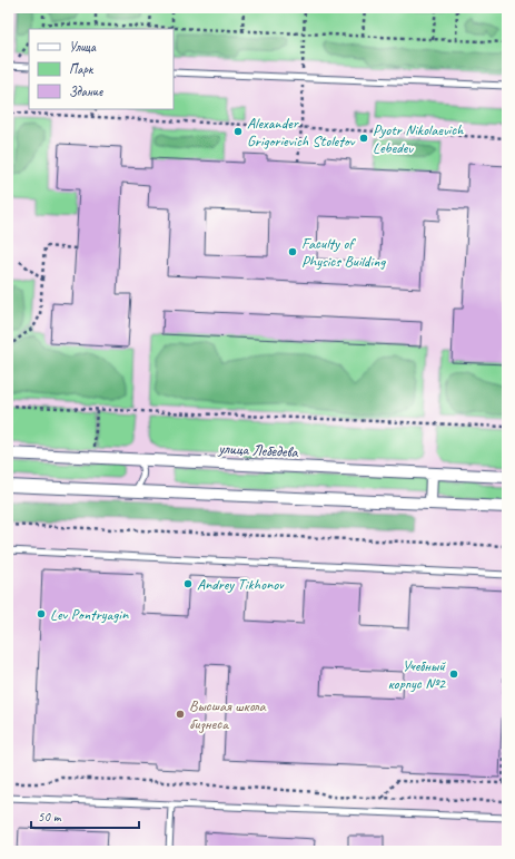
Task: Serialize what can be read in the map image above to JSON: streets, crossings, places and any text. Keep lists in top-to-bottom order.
{
  "streets": {
    "street": ["улица Лебедева"]
  },
  "places": [
    "Alexander Grigorievich Stoletov",
    "Pyotr Nikolaevich Lebedev",
    "Faculty of Physics Building",
    "Andrey Tikhonov",
    "Lev Pontryagin",
    "Учебный корпус №2",
    "Высшая школа бизнеса"
  ],
  "legend": ["Улица", "Парк", "Здание"],
  "scale_bar": "50 m"
}
